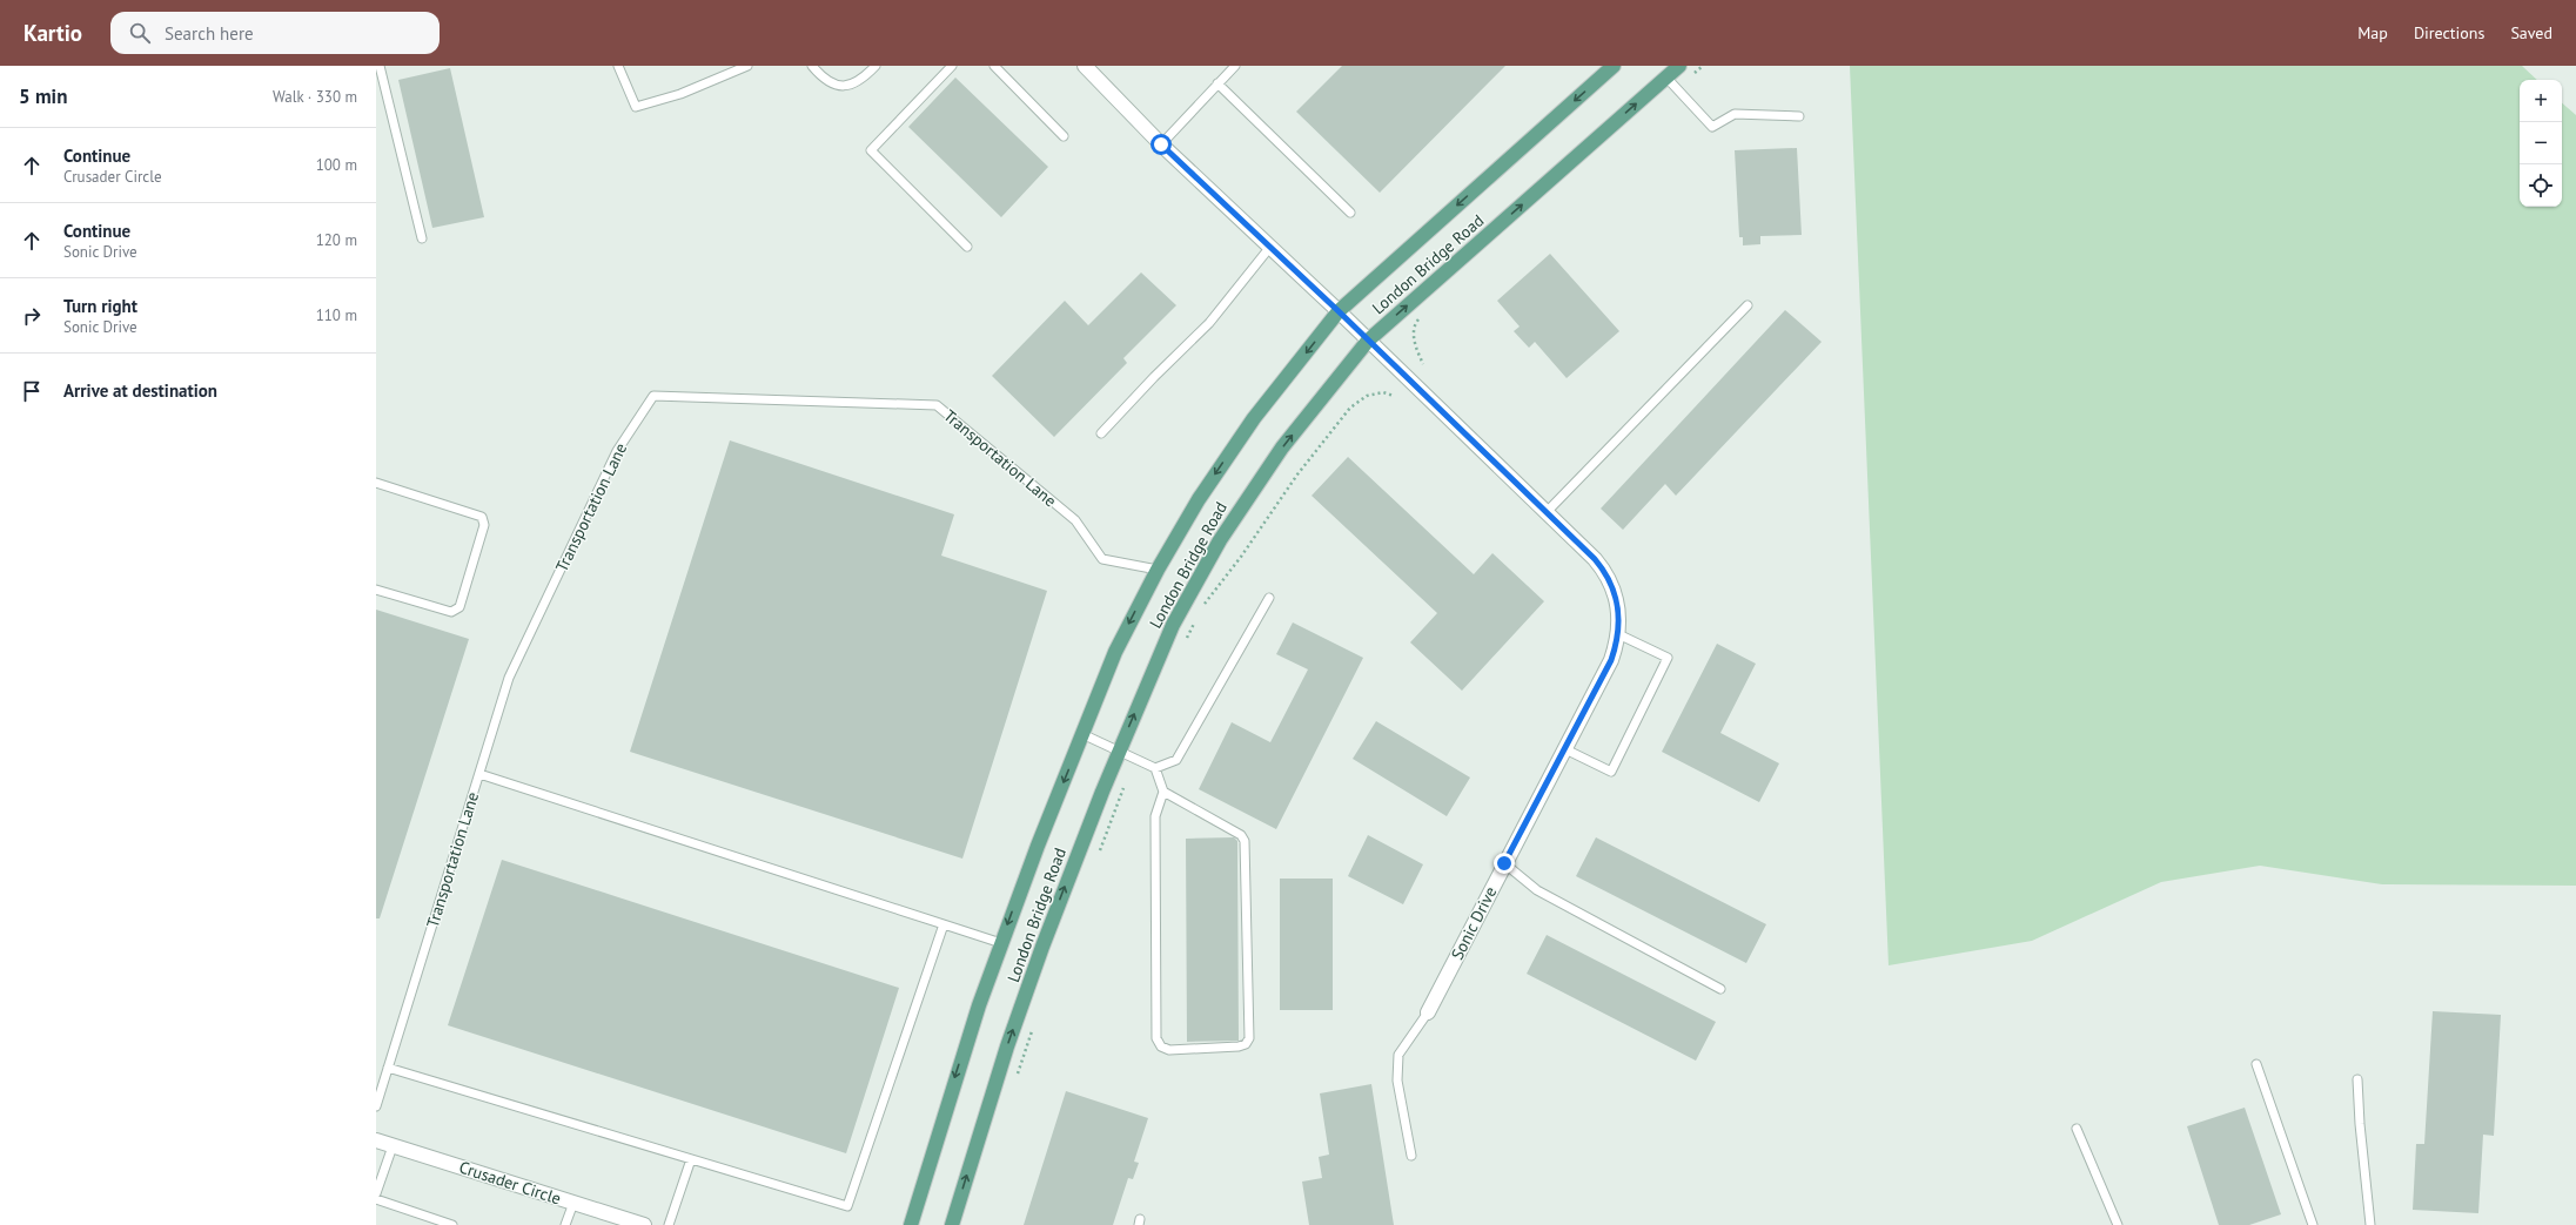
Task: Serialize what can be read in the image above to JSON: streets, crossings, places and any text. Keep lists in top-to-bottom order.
{
  "streets": {
    "main road": ["London Bridge Road"],
    "street": ["Sonic Drive", "Crusader Circle"],
    "lane": ["Transportation Lane"]
  },
  "crossings": [
    ["London Bridge Road", "Transportation Lane"],
    ["London Bridge Road", "Sonic Drive"]
  ],
  "page": {
    "header": "Kartio",
    "search": "Search here",
    "nav": ["Map", "Directions", "Saved"],
    "heading": ["5 min", "Walk · 330 m"],
    "map_buttons": ["+", "−"],
    "list": [
      ["Continue", "Crusader Circle", "100 m"],
      ["Continue", "Sonic Drive", "120 m"],
      ["Turn right", "Sonic Drive", "110 m"],
      "Arrive at destination"
    ]
  }
}
